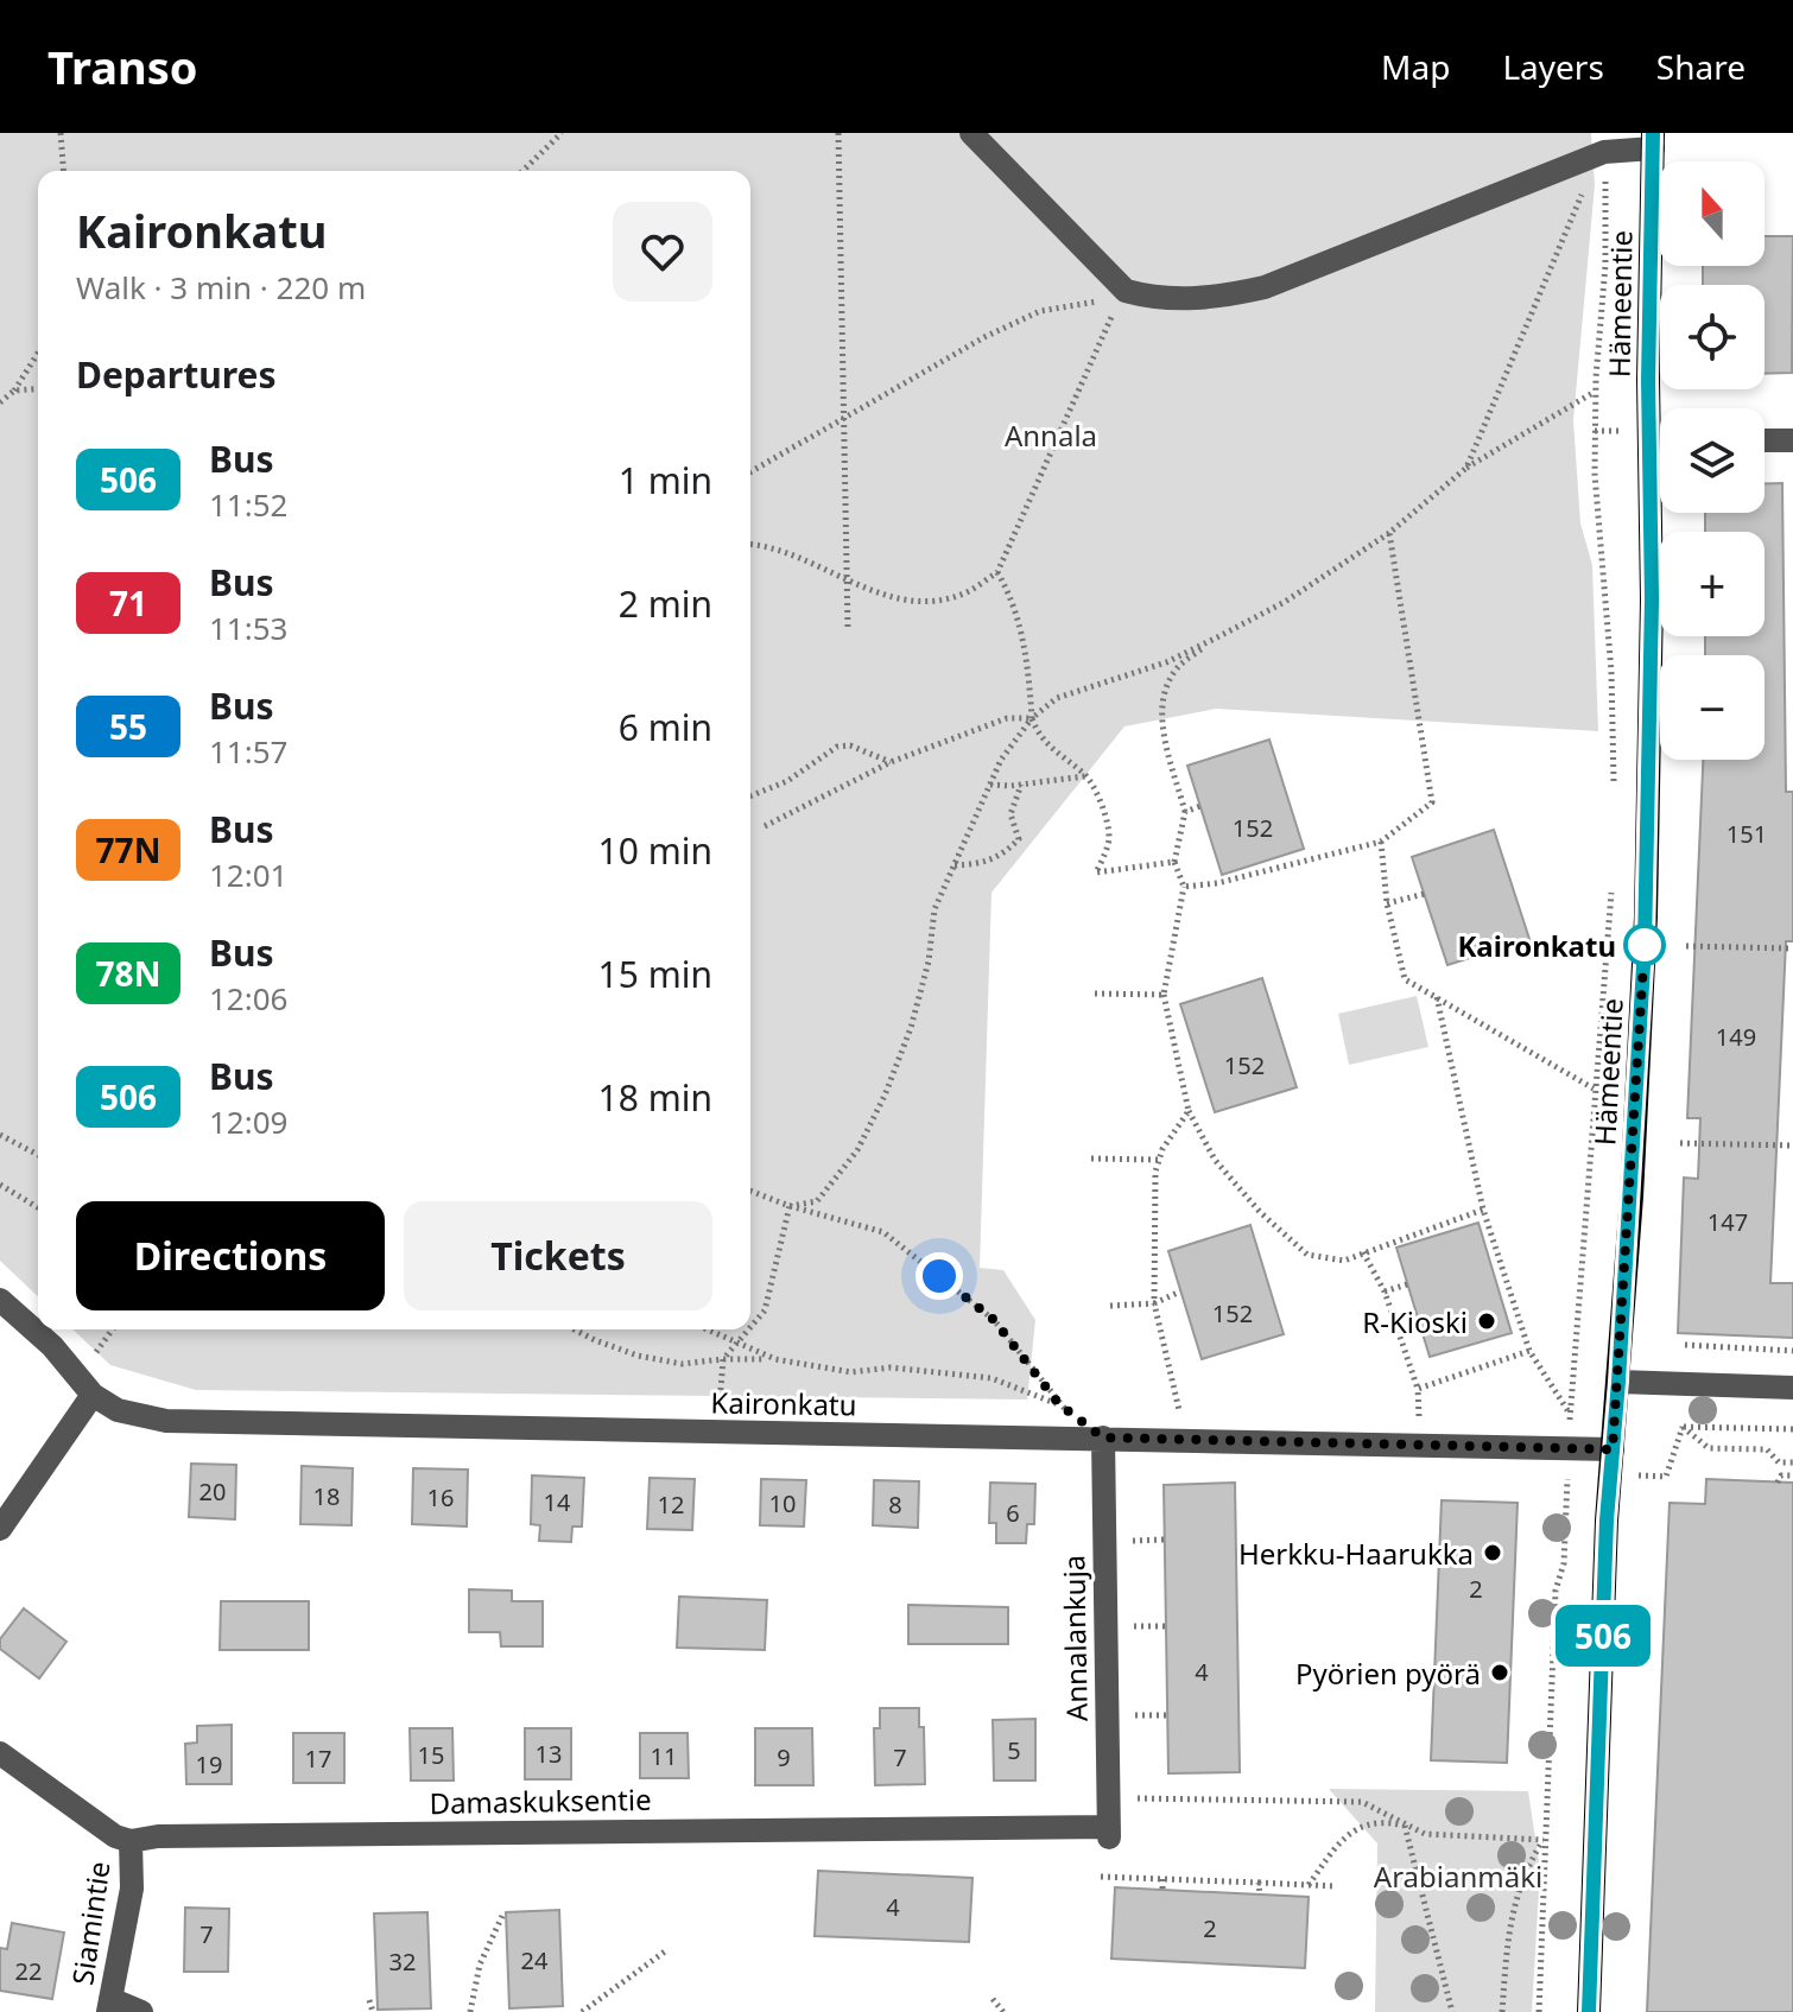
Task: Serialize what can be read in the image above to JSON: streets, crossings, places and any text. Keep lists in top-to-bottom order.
{
  "streets": {
    "main road": ["Hämeentie"],
    "street": [
      "Kaironkatu",
      "Annalankuja",
      "Damaskuksentie",
      "Siamintie"
    ]
  },
  "crossings": [
    ["Hämeentie", "Kaironkatu"],
    ["Kaironkatu", "Annalankuja"],
    ["Annalankuja", "Damaskuksentie"],
    ["Damaskuksentie", "Siamintie"]
  ],
  "parks": ["Annala", "Arabianmäki"],
  "places": [
    "Kaironkatu",
    "R-Kioski",
    "Herkku-Haarukka",
    "Pyörien pyörä"
  ],
  "lines": ["bus line 506"],
  "house_numbers": [
    "152",
    "151",
    "149",
    "152",
    "147",
    "152",
    "20",
    "18",
    "16",
    "14",
    "10",
    "12",
    "8",
    "6",
    "2",
    "4",
    "5",
    "13",
    "15",
    "11",
    "9",
    "7",
    "17",
    "19",
    "4",
    "2",
    "7",
    "24",
    "32",
    "22"
  ],
  "north": "top",
  "page": {
    "header": "Transo",
    "nav": ["Map", "Layers", "Share"],
    "on_map": "506",
    "map_buttons": ["+", "−"],
    "heading": [
      ["Kaironkatu", "Walk · 3 min · 220 m"],
      "Departures"
    ],
    "list": [
      {
        "mark": "506",
        "name": "Bus",
        "note": "11:52",
        "value": "1 min"
      },
      {
        "mark": "71",
        "name": "Bus",
        "note": "11:53",
        "value": "2 min"
      },
      {
        "mark": "55",
        "name": "Bus",
        "note": "11:57",
        "value": "6 min"
      },
      {
        "mark": "77N",
        "name": "Bus",
        "note": "12:01",
        "value": "10 min"
      },
      {
        "mark": "78N",
        "name": "Bus",
        "note": "12:06",
        "value": "15 min"
      },
      {
        "mark": "506",
        "name": "Bus",
        "note": "12:09",
        "value": "18 min"
      }
    ],
    "buttons": ["Directions", "Tickets"]
  }
}
